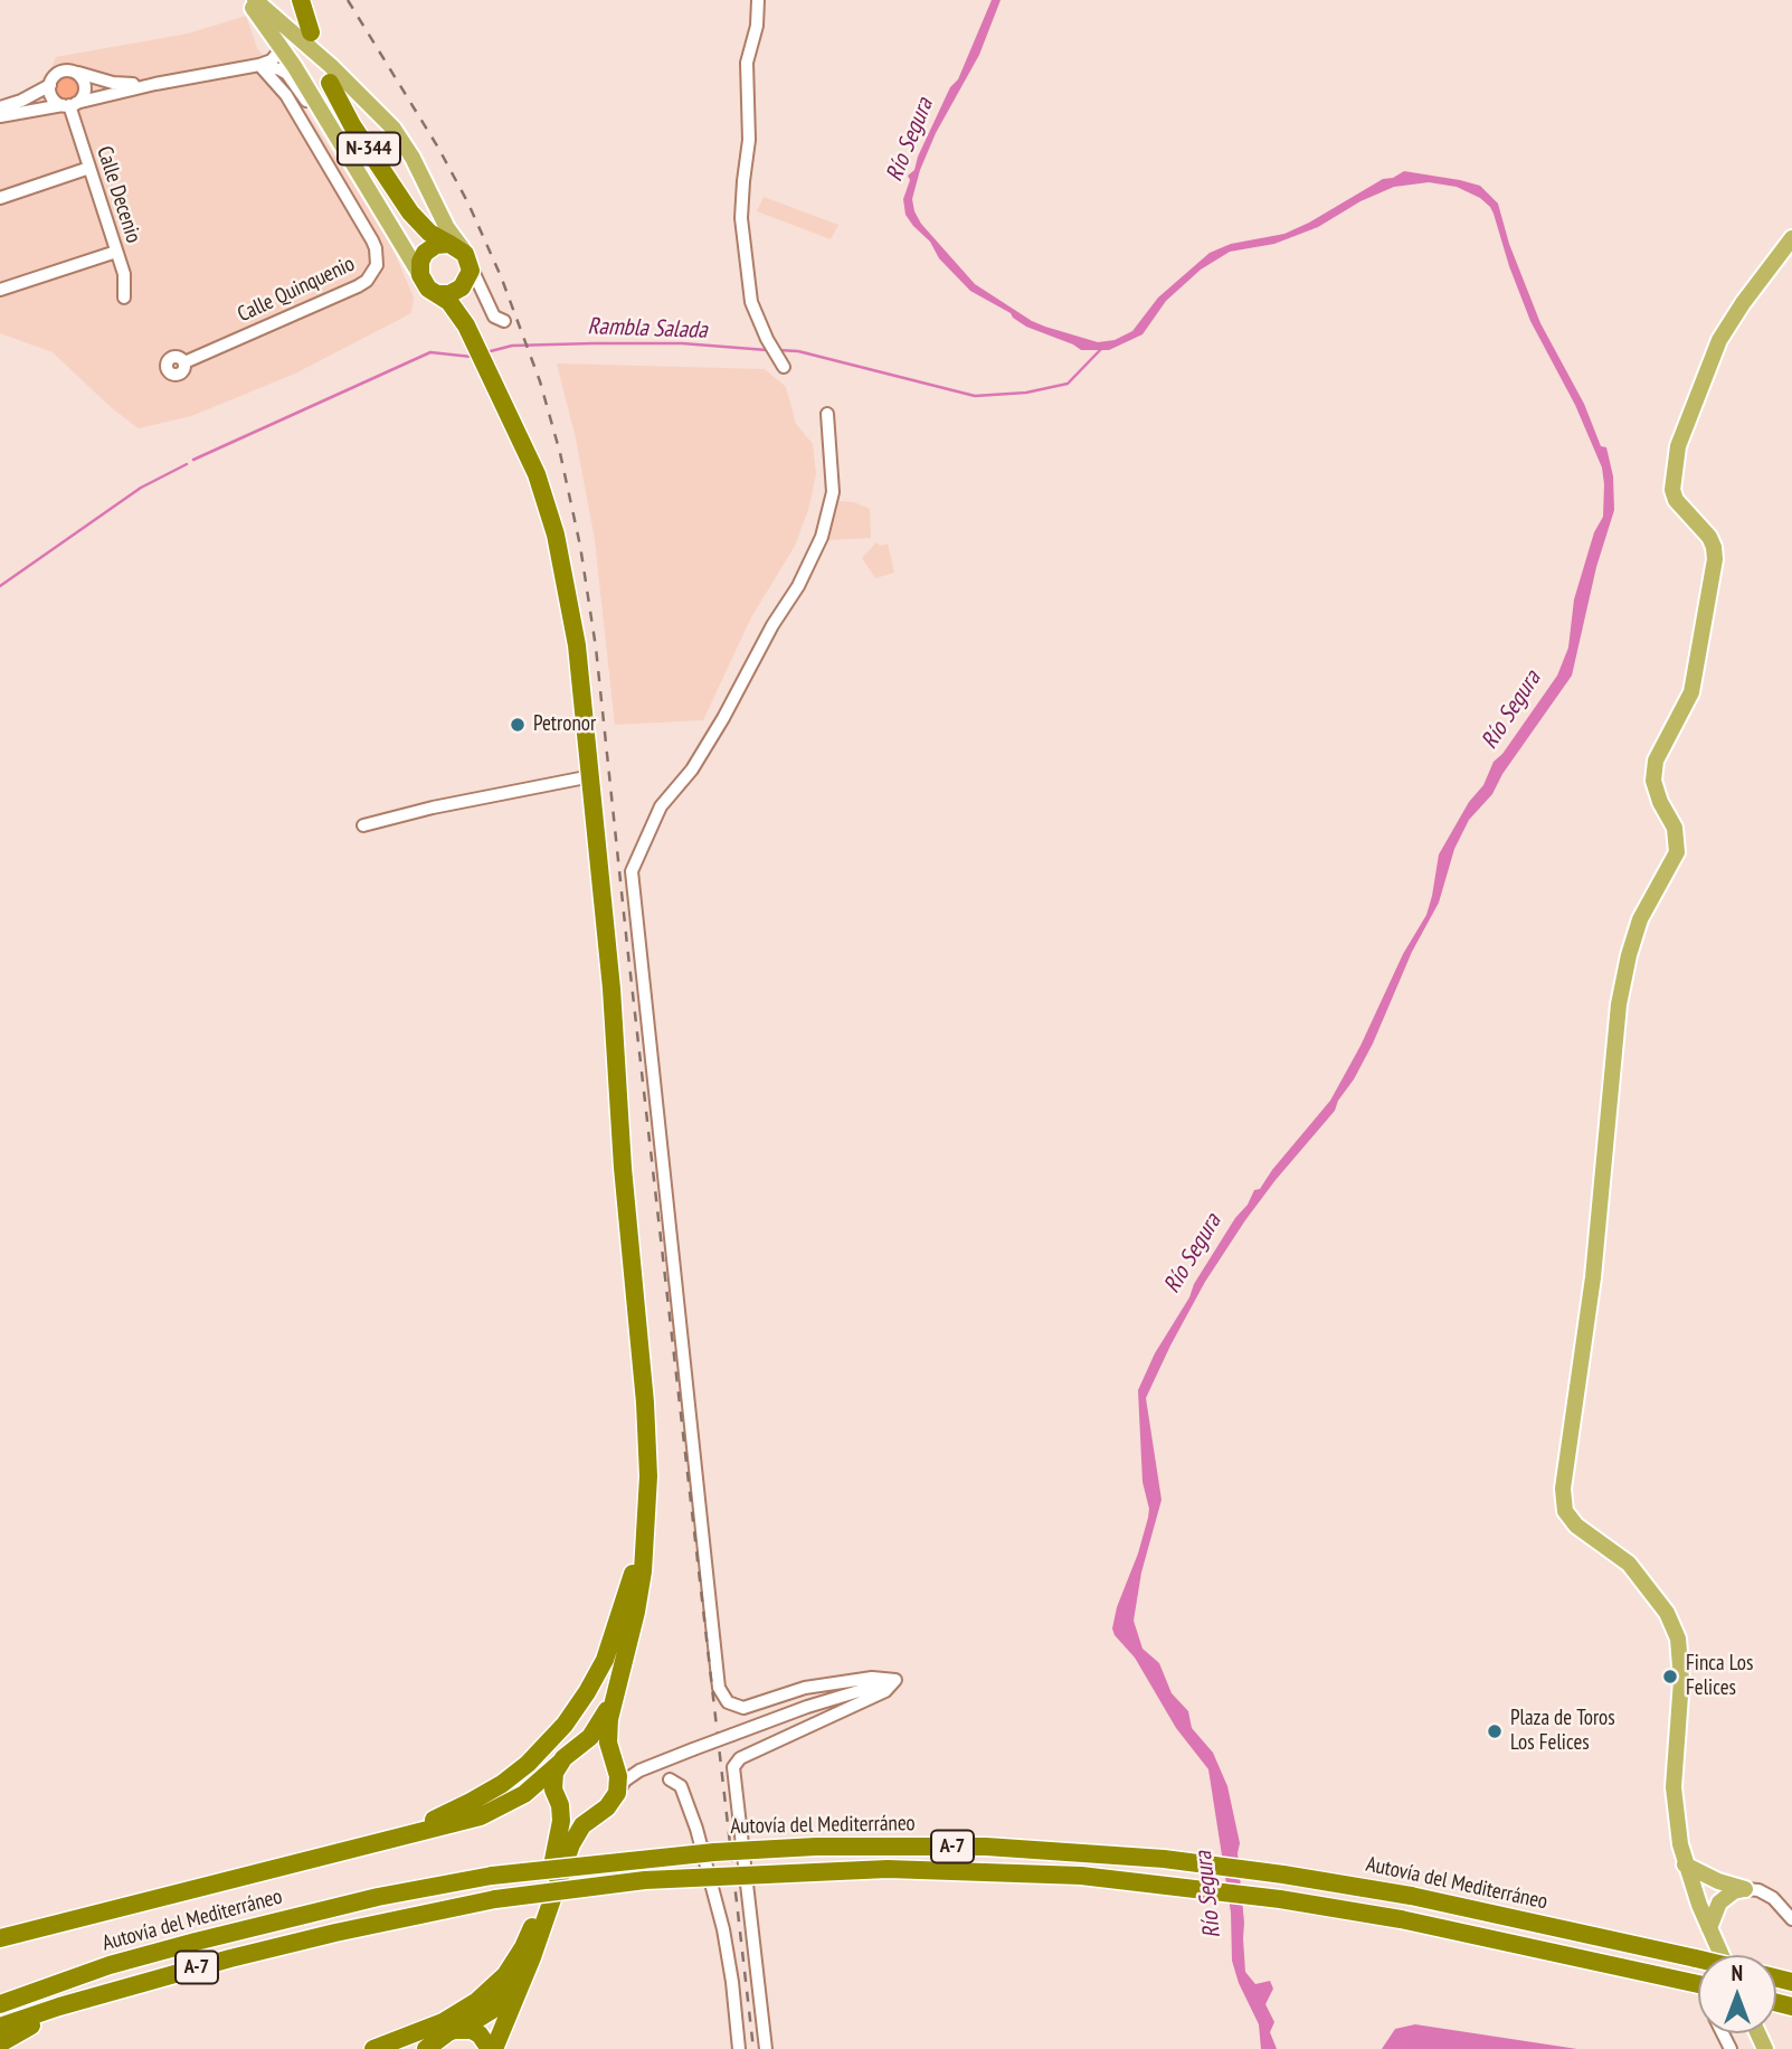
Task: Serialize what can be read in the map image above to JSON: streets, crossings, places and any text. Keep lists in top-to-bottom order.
{
  "streets": {
    "highway": ["N-344", "Autovía del Mediterráneo", "A-7"],
    "street": ["Calle Decenio", "Calle Quinquenio"]
  },
  "water": ["Río Segura", "Rambla Salada"],
  "places": ["Petronor", "Finca Los Felices", "Plaza de Toros Los Felices"],
  "north": "top"
}
